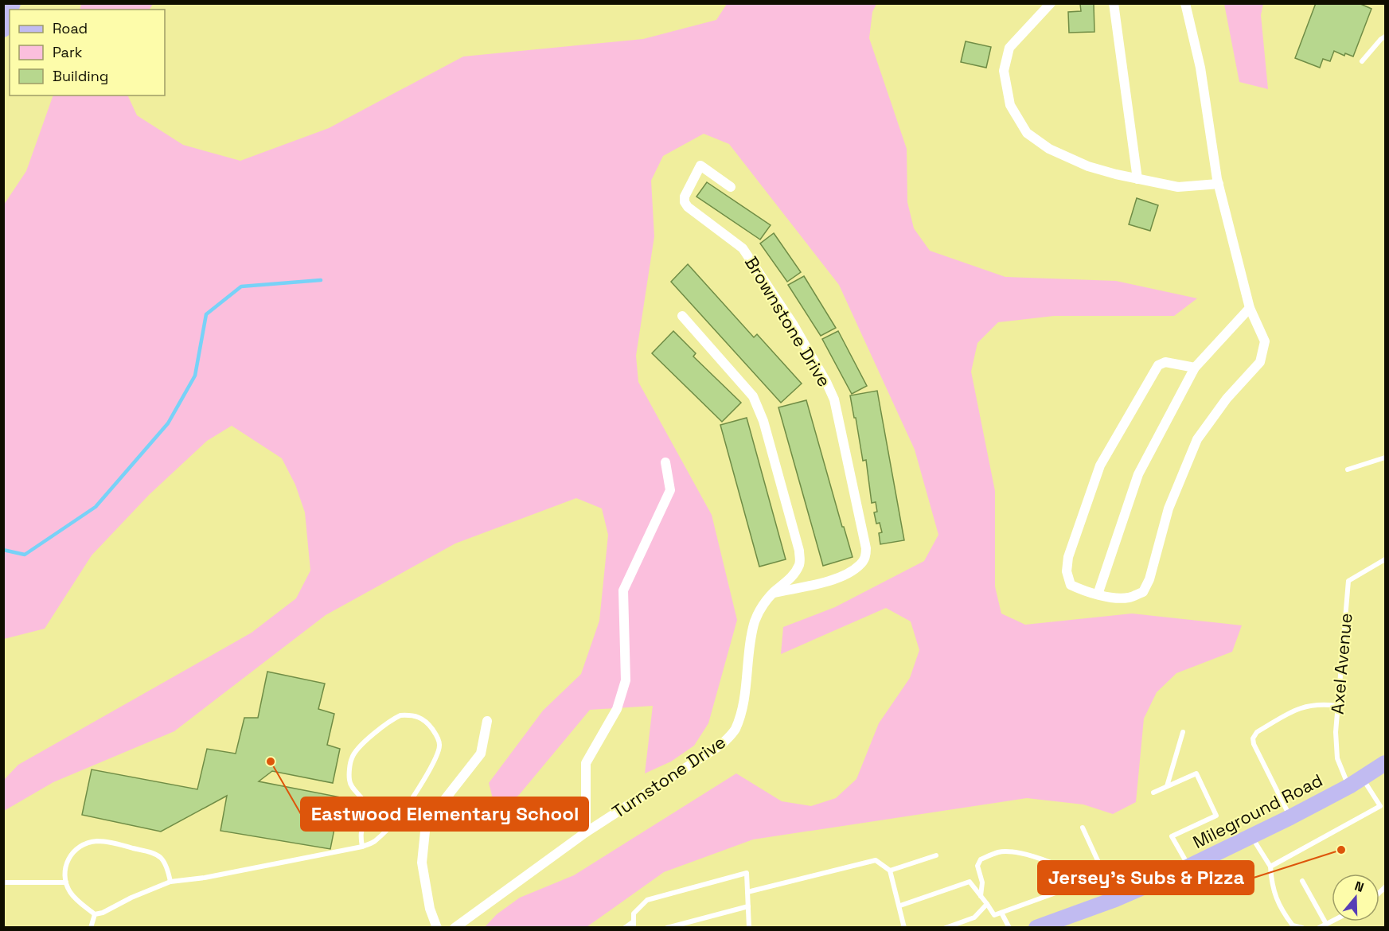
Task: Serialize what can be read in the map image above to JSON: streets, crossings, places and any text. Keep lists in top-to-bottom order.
{
  "streets": {
    "main road": ["Mileground Road"],
    "street": ["Brownstone Drive", "Turnstone Drive"],
    "lane": ["Axel Avenue"]
  },
  "crossings": [
    ["Brownstone Drive", "Turnstone Drive"],
    ["Axel Avenue", "Mileground Road"]
  ],
  "places": ["Eastwood Elementary School", "Jersey's Subs & Pizza"],
  "legend": ["Road", "Park", "Building"],
  "north": "top"
}
